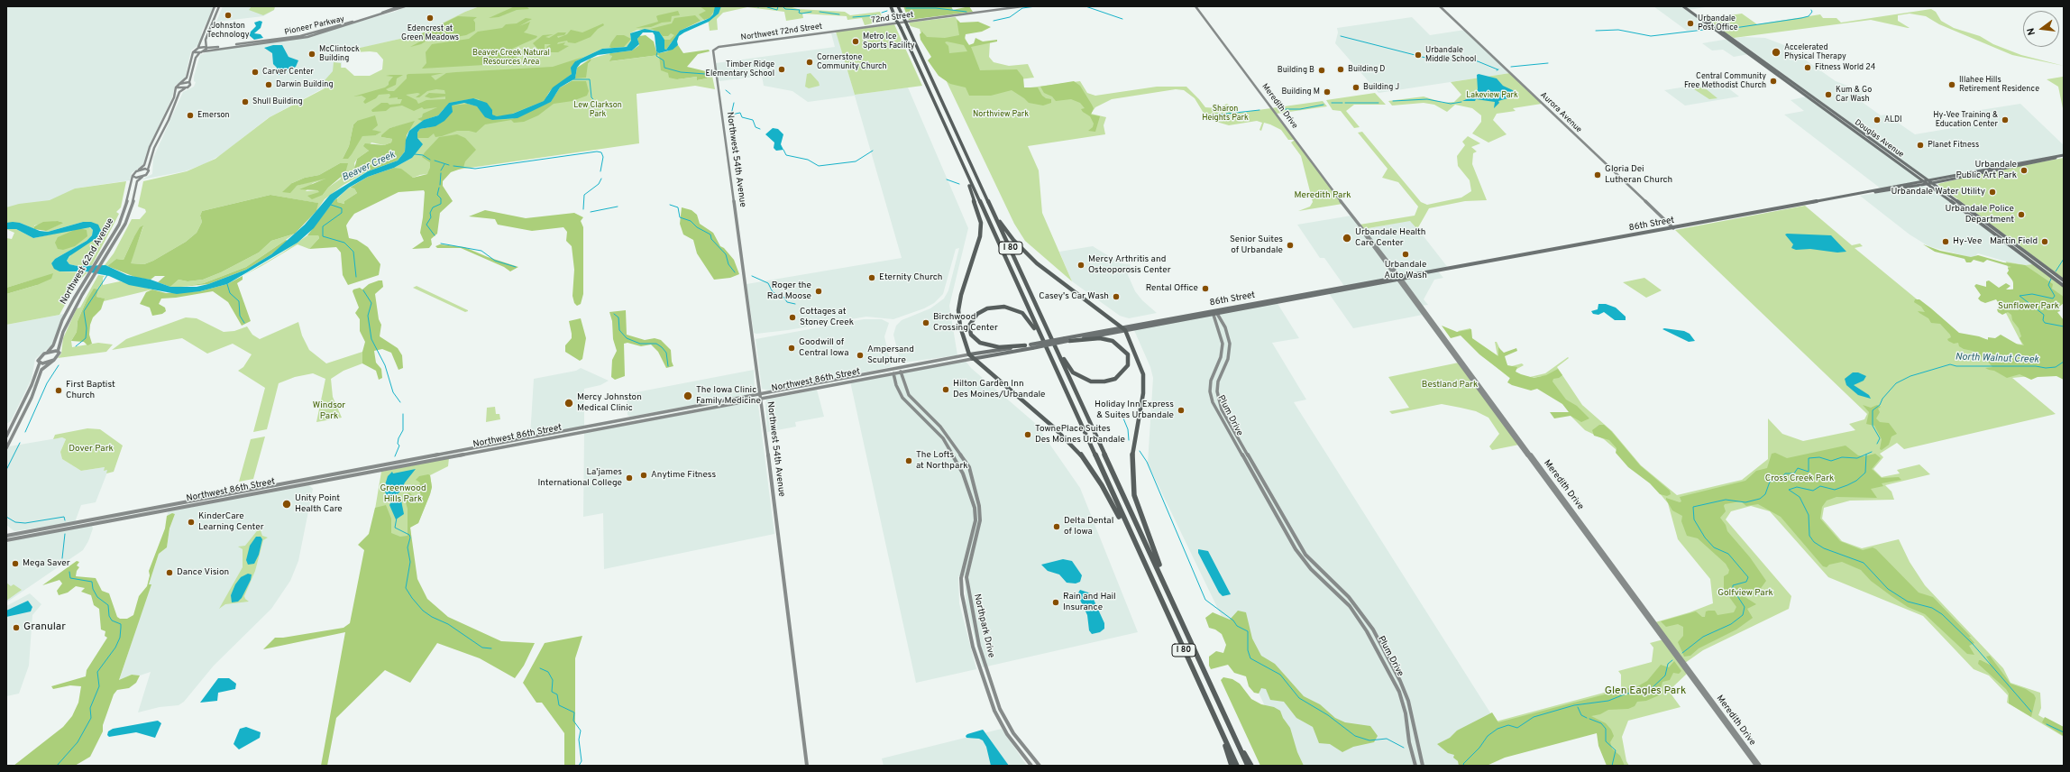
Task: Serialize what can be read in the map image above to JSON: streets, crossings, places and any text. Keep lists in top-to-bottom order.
{
  "streets": {
    "highway": ["I 80"],
    "main road": ["Douglas Avenue", "86th Street", "Northwest 86th Street"],
    "street": [
      "72nd Street",
      "Pioneer Parkway",
      "Northwest 72nd Street",
      "Meredith Drive",
      "Aurora Avenue",
      "Northwest 54th Avenue",
      "Northwest 62nd Avenue",
      "Plum Drive",
      "Northpark Drive"
    ]
  },
  "crossings": [
    ["72nd Street", "Northwest 72nd Street"],
    ["Northwest 72nd Street", "Northwest 54th Avenue"],
    ["Meredith Drive", "86th Street"],
    ["Aurora Avenue", "86th Street"],
    ["Douglas Avenue", "86th Street"],
    ["Northwest 54th Avenue", "Northwest 86th Street"],
    ["86th Street", "Northwest 86th Street"],
    ["86th Street", "Plum Drive"],
    ["Northwest 86th Street", "Northpark Drive"]
  ],
  "water": ["Beaver Creek", "North Walnut Creek"],
  "parks": [
    "Beaver Creek Natural Resources Area",
    "Lakeview Park",
    "Lew Clarkson Park",
    "Sharon Heights Park",
    "Northview Park",
    "Meredith Park",
    "Sunflower Park",
    "Bestland Park",
    "Windsor Park",
    "Dover Park",
    "Cross Creek Park",
    "Greenwood Hills Park",
    "Golfview Park",
    "Glen Eagles Park"
  ],
  "places": [
    "Johnston Technology",
    "Edencrest at Green Meadows",
    "Urbandale Post Office",
    "Metro Ice Sports Facility",
    "Accelerated Physical Therapy",
    "McClintock Building",
    "Urbandale Middle School",
    "Cornerstone Community Church",
    "Fitness World 24",
    "Timber Ridge Elementary School",
    "Building D",
    "Building B",
    "Carver Center",
    "Central Community Free Methodist Church",
    "Darwin Building",
    "Illahee Hills Retirement Residence",
    "Building J",
    "Building M",
    "Kum & Go Car Wash",
    "Shull Building",
    "Emerson",
    "ALDI",
    "Hy-Vee Training & Education Center",
    "Planet Fitness",
    "Urbandale Public Art Park",
    "Gloria Dei Lutheran Church",
    "Urbandale Water Utility",
    "Urbandale Police Department",
    "Urbandale Health Care Center",
    "Hy-Vee",
    "Martin Field",
    "Senior Suites of Urbandale",
    "Urbandale Auto Wash",
    "Mercy Arthritis and Osteoporosis Center",
    "Eternity Church",
    "Rental Office",
    "Roger the Rad Moose",
    "Casey's Car Wash",
    "Cottages at Stoney Creek",
    "Birchwood Crossing Center",
    "Goodwill of Central Iowa",
    "Ampersand Sculpture",
    "Hilton Garden Inn Des Moines/Urbandale",
    "First Baptist Church",
    "The Iowa Clinic Family Medicine",
    "Mercy Johnston Medical Clinic",
    "Holiday Inn Express & Suites Urbandale",
    "TownePlace Suites Des Moines Urbandale",
    "The Lofts at Northpark",
    "Anytime Fitness",
    "La'james International College",
    "Unity Point Health Care",
    "KinderCare Learning Center",
    "Delta Dental of Iowa",
    "Mega Saver",
    "Dance Vision",
    "Rain and Hail Insurance",
    "Granular"
  ],
  "north": "left"
}
